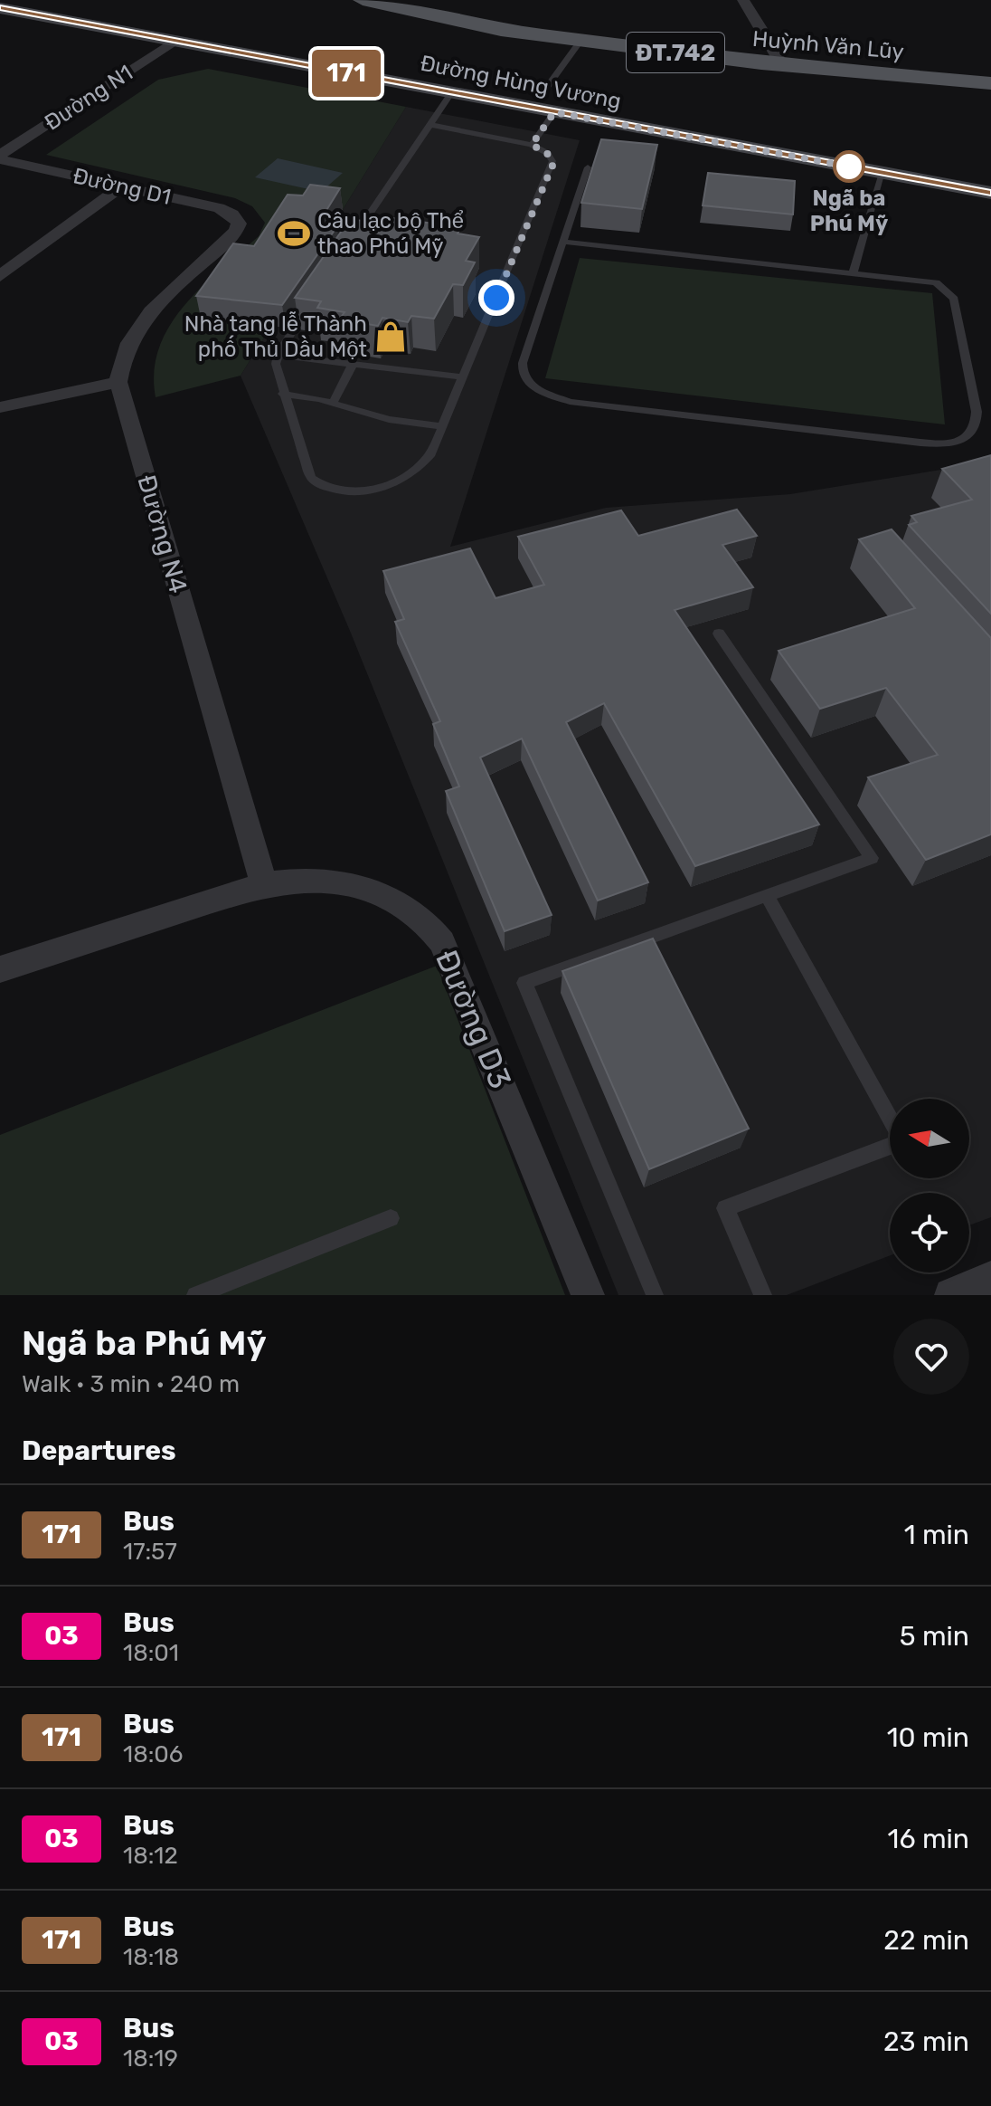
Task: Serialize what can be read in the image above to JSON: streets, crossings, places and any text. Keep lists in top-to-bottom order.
{
  "streets": {
    "main road": ["Huỳnh Văn Lũy", "ĐT.742", "Đường Hùng Vương"],
    "street": [
      "Đường N1",
      "Đường D1",
      "Đường N4",
      "Đường D3"
    ]
  },
  "crossings": [
    ["Đường Hùng Vương", "Đường N1"],
    ["Đường N1", "Đường D1"],
    ["Đường D1", "Đường N4"],
    ["Đường N4", "Đường D3"]
  ],
  "places": {
    "other": ["Ngã ba Phú Mỹ"],
    "sports": ["Câu lạc bộ Thể thao Phú Mỹ"],
    "shop": ["Nhà tang lễ Thành phố Thủ Dầu Một"]
  },
  "lines": ["bus line 171"],
  "north": "left",
  "page": {
    "on_map": "171",
    "heading": [
      ["Ngã ba Phú Mỹ", "Walk · 3 min · 240 m"],
      "Departures"
    ],
    "list": [
      {
        "mark": "171",
        "name": "Bus",
        "note": "17:57",
        "value": "1 min"
      },
      {
        "mark": "03",
        "name": "Bus",
        "note": "18:01",
        "value": "5 min"
      },
      {
        "mark": "171",
        "name": "Bus",
        "note": "18:06",
        "value": "10 min"
      },
      {
        "mark": "03",
        "name": "Bus",
        "note": "18:12",
        "value": "16 min"
      },
      {
        "mark": "171",
        "name": "Bus",
        "note": "18:18",
        "value": "22 min"
      },
      {
        "mark": "03",
        "name": "Bus",
        "note": "18:19",
        "value": "23 min"
      }
    ]
  }
}
